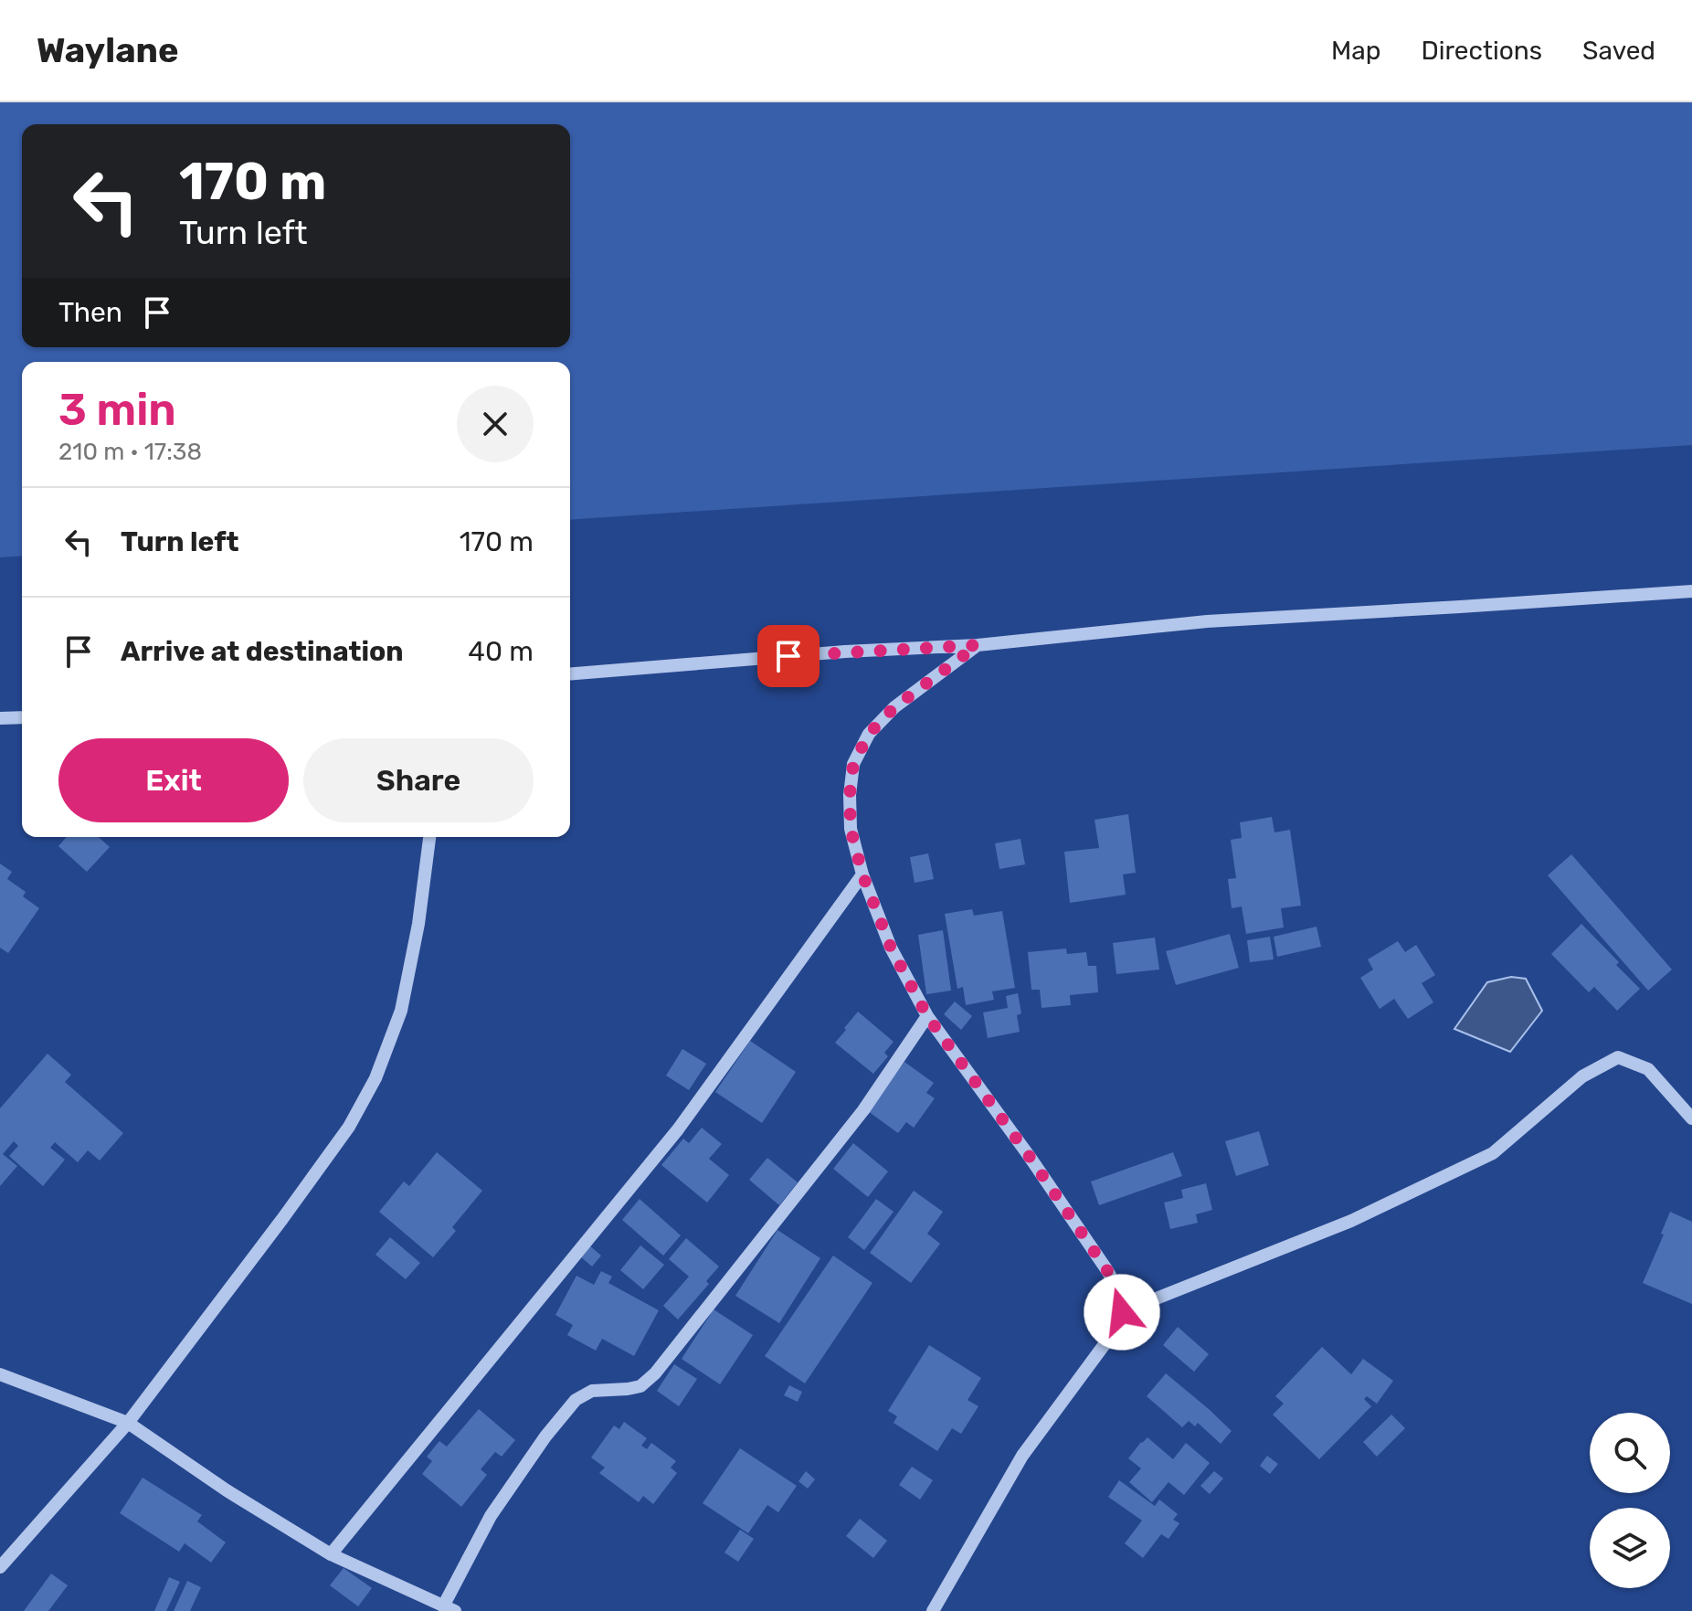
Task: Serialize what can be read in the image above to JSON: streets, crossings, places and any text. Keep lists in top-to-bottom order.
{
  "page": {
    "header": "Waylane",
    "nav": ["Map", "Directions", "Saved"],
    "turn": ["170 m", "Turn left"],
    "then": "Then",
    "heading": ["3 min", "210 m · 17:38"],
    "list": [
      {
        "name": "Turn left",
        "value": "170 m"
      },
      {
        "name": "Arrive at destination",
        "value": "40 m"
      }
    ],
    "buttons": ["Exit", "Share"]
  }
}
